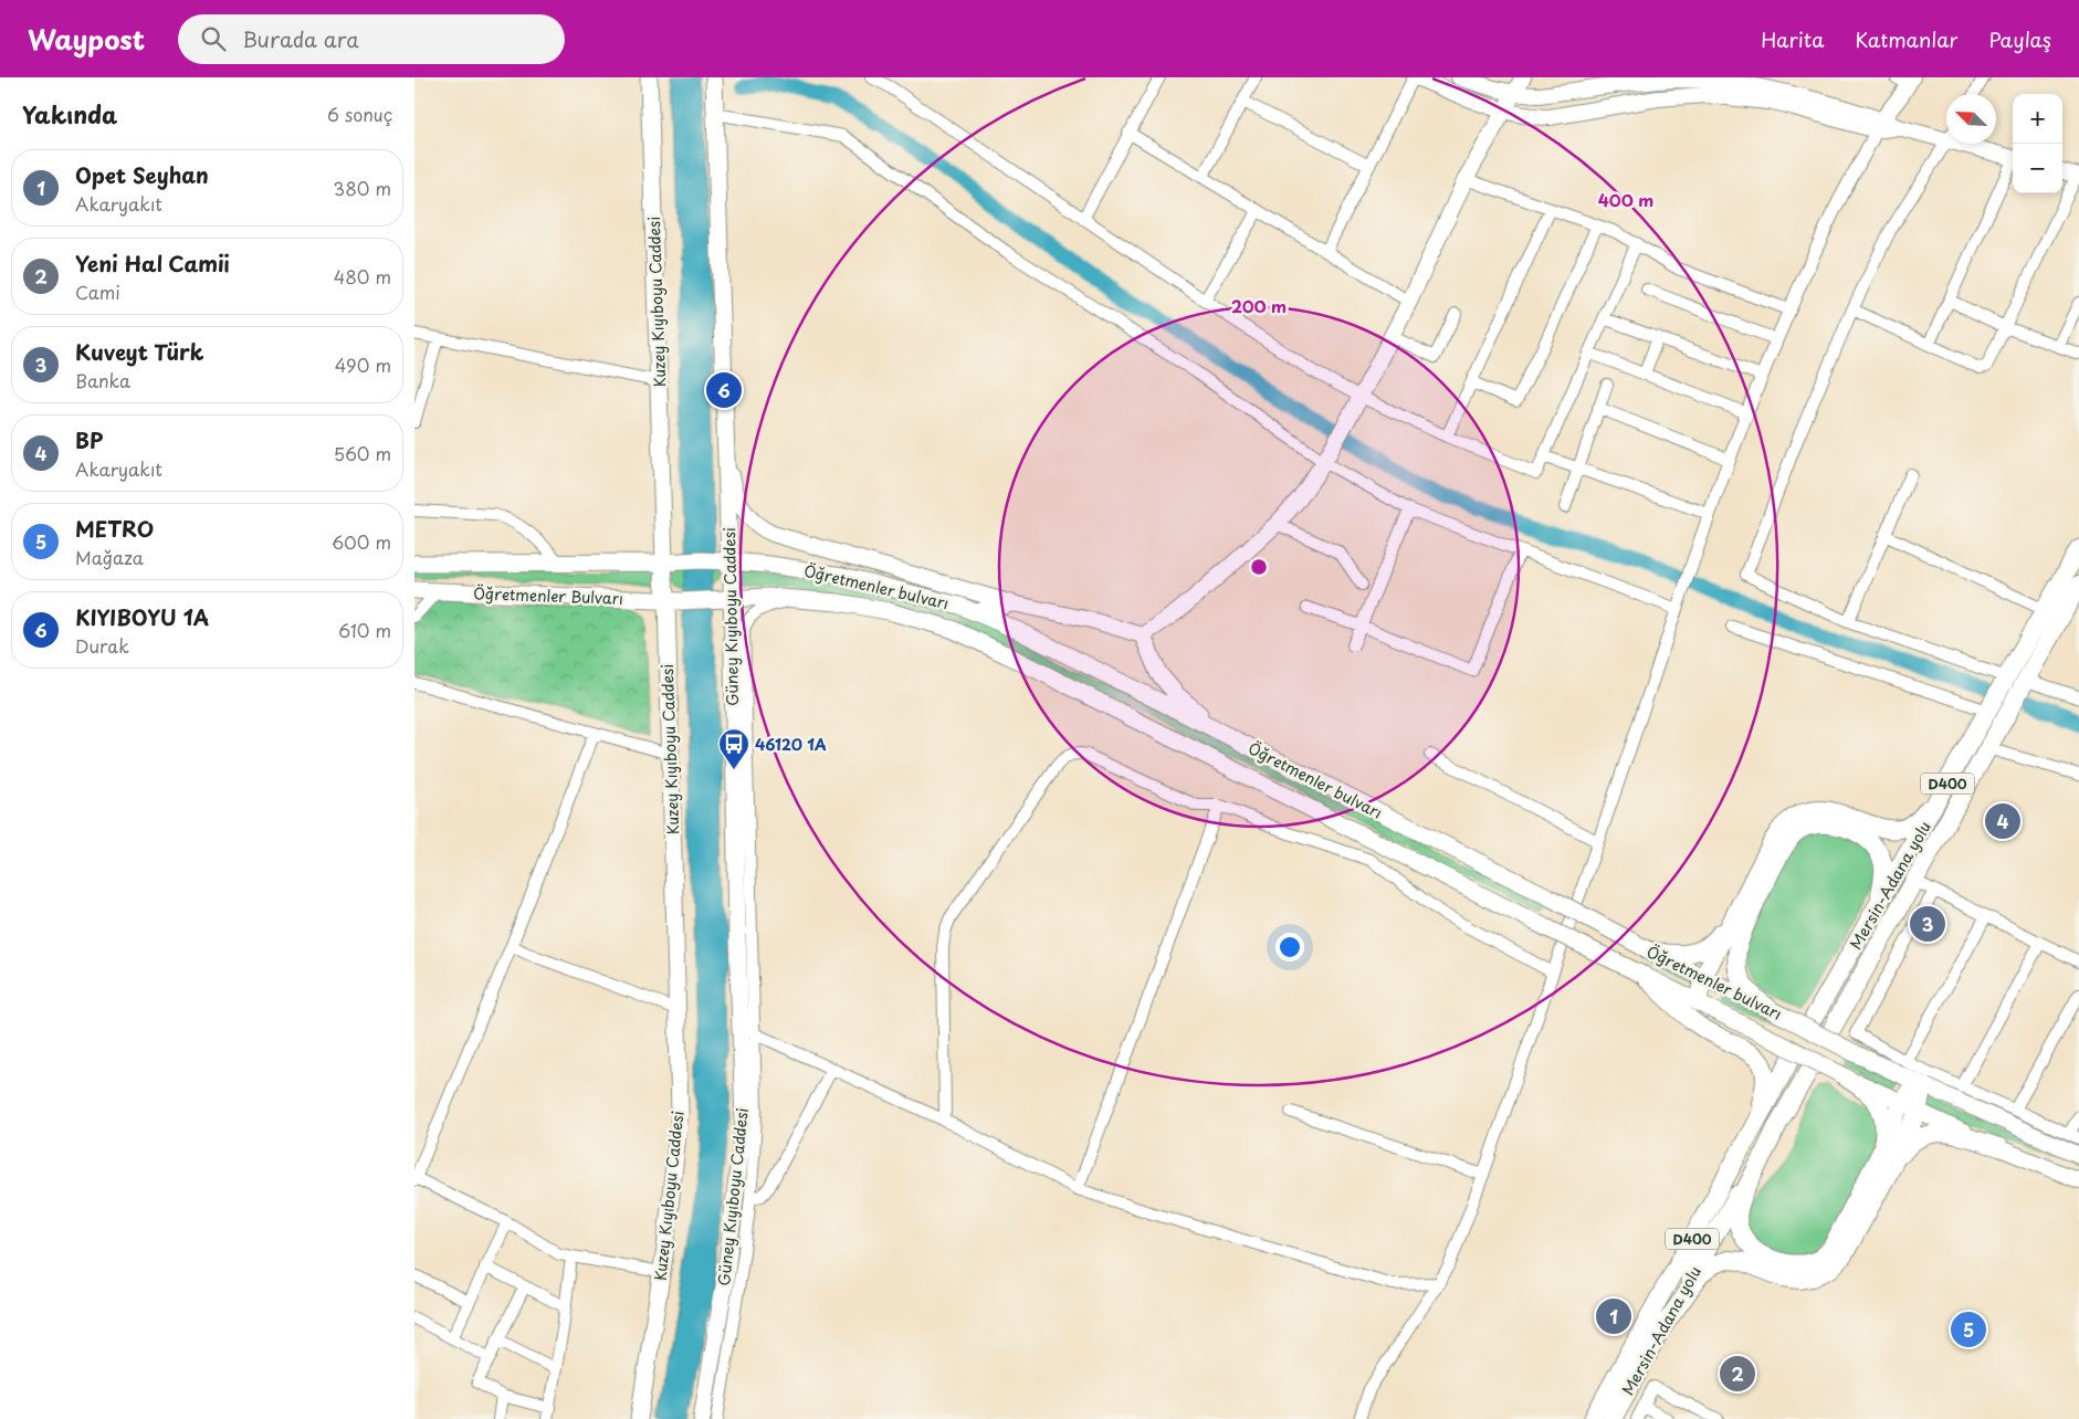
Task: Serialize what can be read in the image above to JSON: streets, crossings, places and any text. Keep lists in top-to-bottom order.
{
  "streets": {
    "highway": ["D400", "Mersin-Adana yolu"],
    "main road": [
      "Kuzey Kıyıboyu Caddesi",
      "Öğretmenler bulvarı",
      "Öğretmenler Bulvarı",
      "Güney Kıyıboyu Caddesi"
    ]
  },
  "crossings": [
    ["Kuzey Kıyıboyu Caddesi", "Öğretmenler bulvarı"],
    ["Kuzey Kıyıboyu Caddesi", "Öğretmenler Bulvarı"],
    ["Öğretmenler bulvarı", "Öğretmenler Bulvarı"],
    ["Öğretmenler bulvarı", "Güney Kıyıboyu Caddesi"],
    ["Öğretmenler bulvarı", "Mersin-Adana yolu"]
  ],
  "places": {
    "bus stop": ["46120 1A"]
  },
  "north": "top left",
  "page": {
    "header": "Waypost",
    "search": "Burada ara",
    "nav": ["Harita", "Katmanlar", "Paylaş"],
    "heading": ["Yakında", "6 sonuç"],
    "map_buttons": ["+", "−"],
    "list": [
      {
        "mark": "1",
        "name": "Opet Seyhan",
        "note": "Akaryakıt",
        "value": "380 m"
      },
      {
        "mark": "2",
        "name": "Yeni Hal Camii",
        "note": "Cami",
        "value": "480 m"
      },
      {
        "mark": "3",
        "name": "Kuveyt Türk",
        "note": "Banka",
        "value": "490 m"
      },
      {
        "mark": "4",
        "name": "BP",
        "note": "Akaryakıt",
        "value": "560 m"
      },
      {
        "mark": "5",
        "name": "METRO",
        "note": "Mağaza",
        "value": "600 m"
      },
      {
        "mark": "6",
        "name": "KIYIBOYU 1A",
        "note": "Durak",
        "value": "610 m"
      }
    ],
    "pins": [
      "6",
      "4",
      "3",
      "1",
      "5",
      "2"
    ]
  },
  "rings": ["400 m", "200 m"]
}
